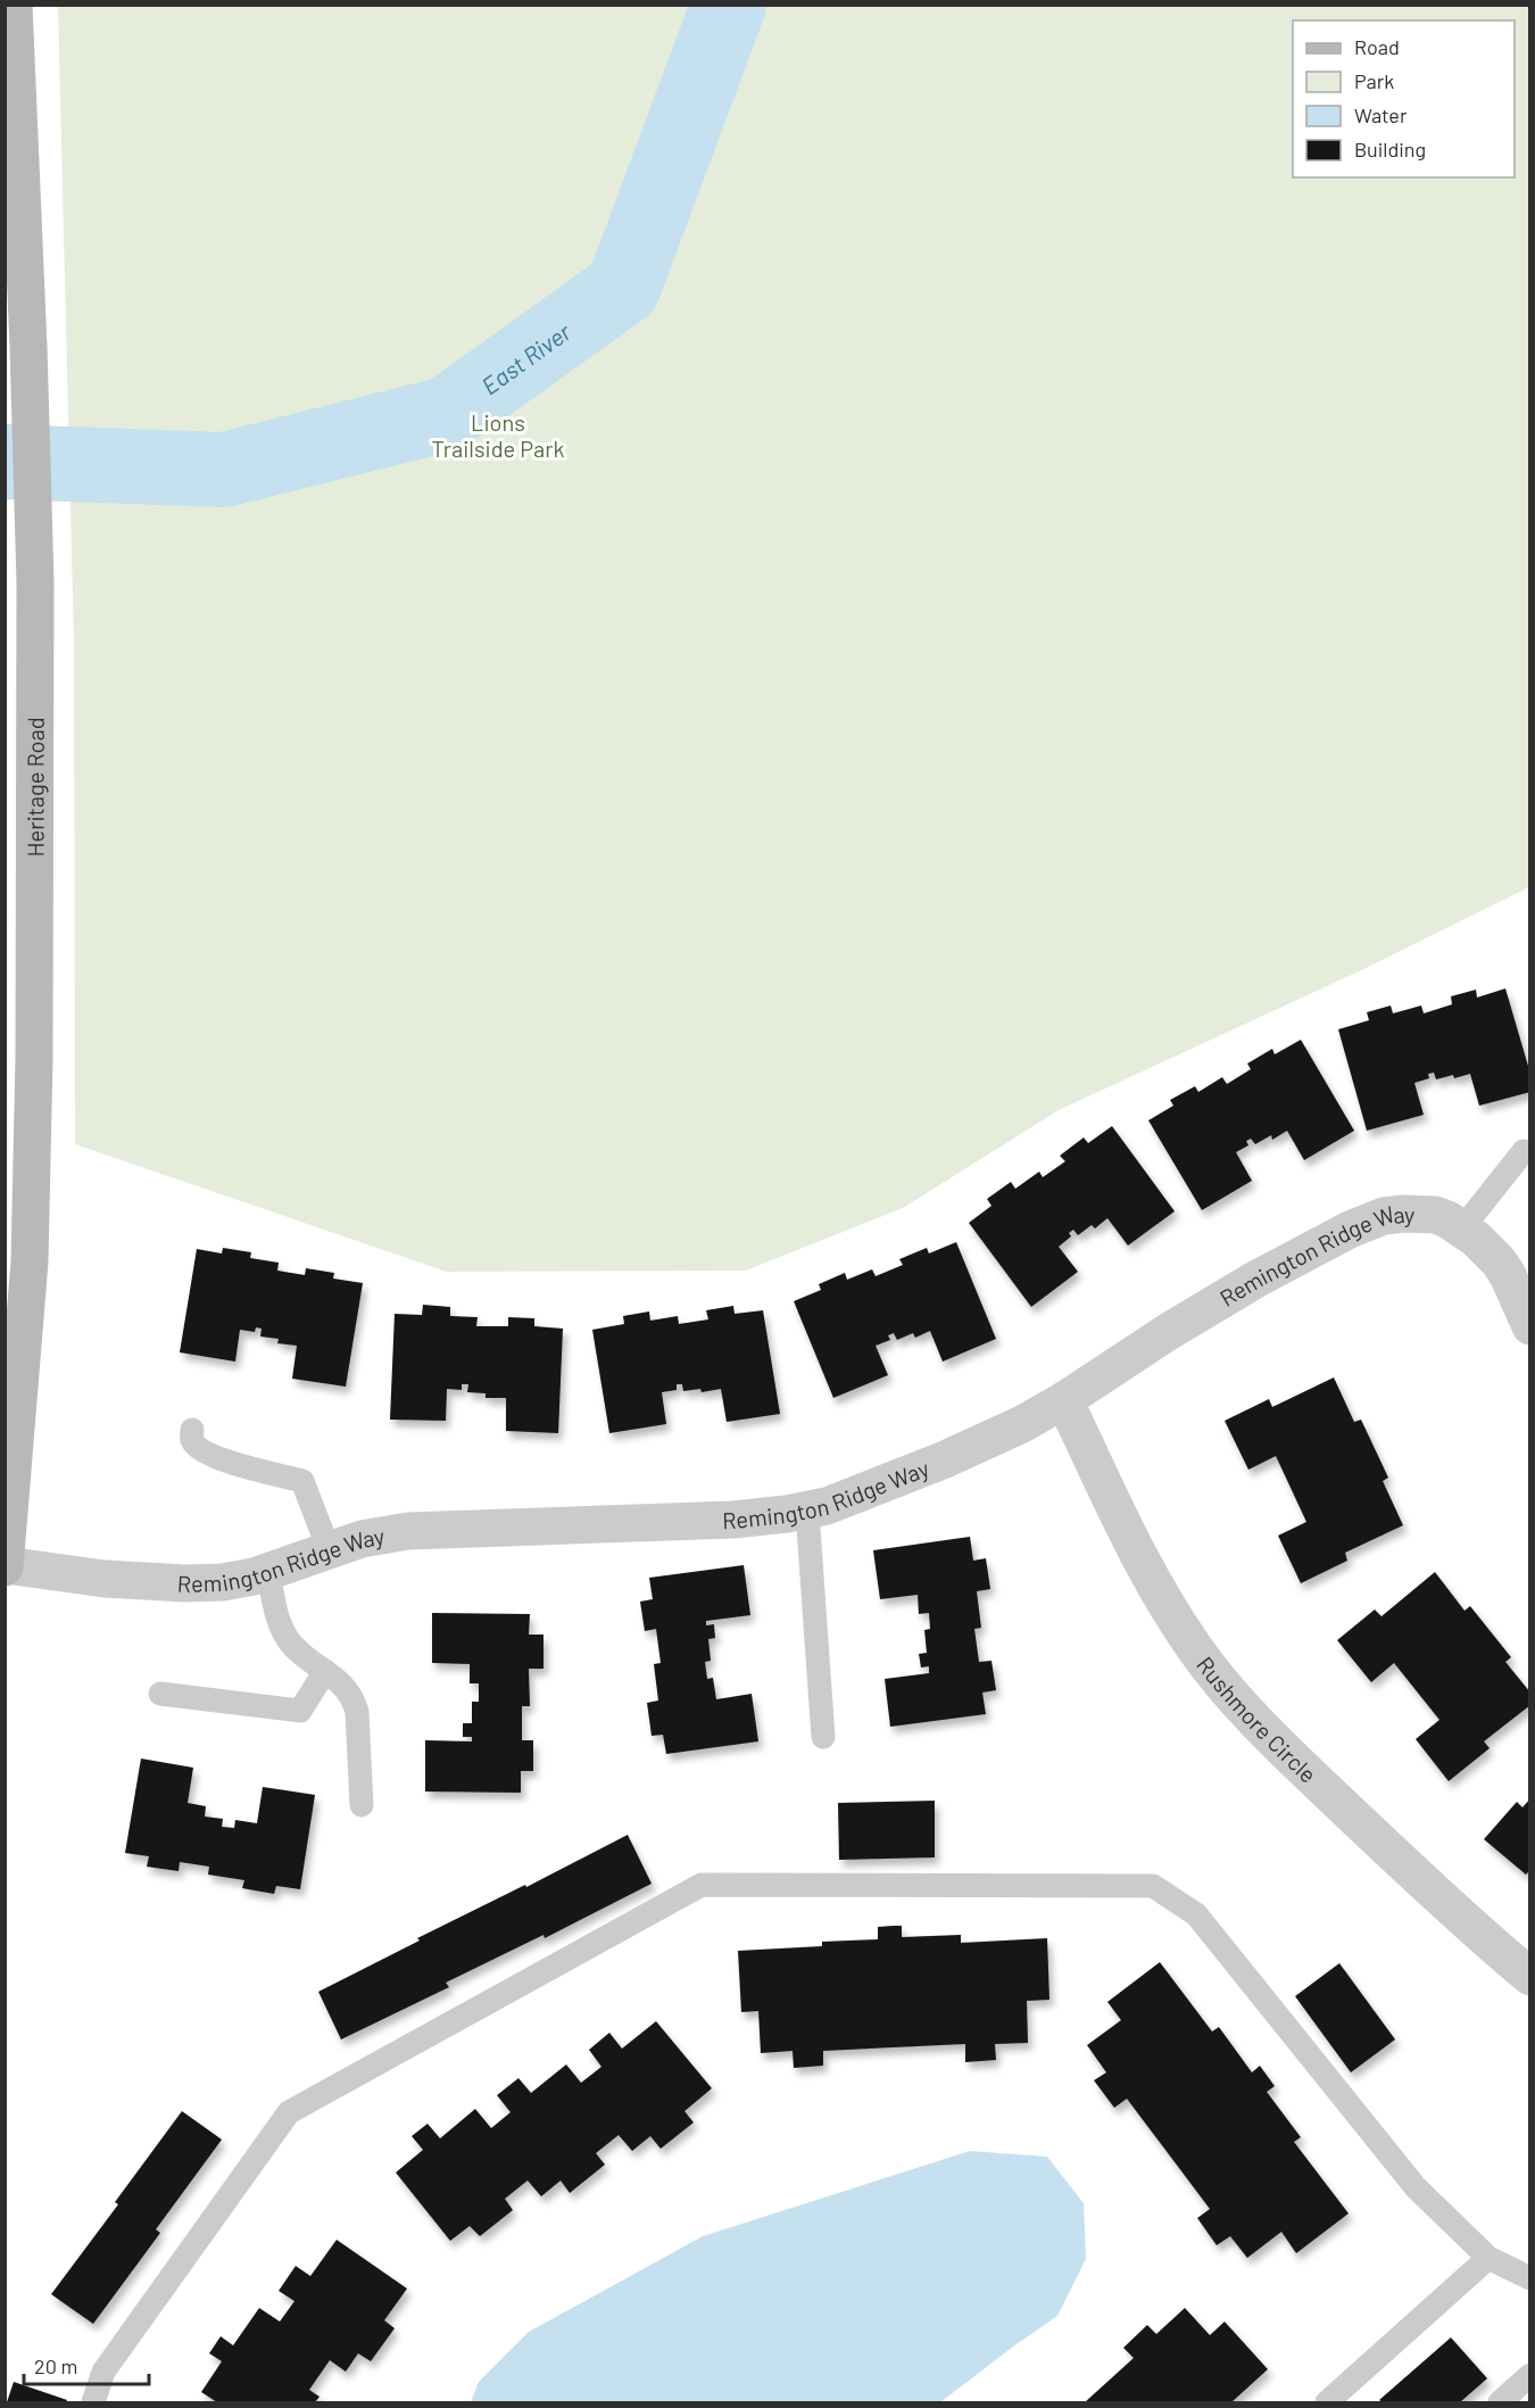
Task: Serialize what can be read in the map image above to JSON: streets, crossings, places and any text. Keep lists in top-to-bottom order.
{
  "streets": {
    "main road": ["Heritage Road"],
    "street": ["Remington Ridge Way", "Rushmore Circle"]
  },
  "crossings": [
    ["Heritage Road", "Remington Ridge Way"],
    ["Remington Ridge Way", "Rushmore Circle"]
  ],
  "water": ["East River"],
  "parks": ["Lions Trailside Park"],
  "legend": [
    "Road",
    "Park",
    "Water",
    "Building"
  ],
  "scale_bar": "20 m"
}
